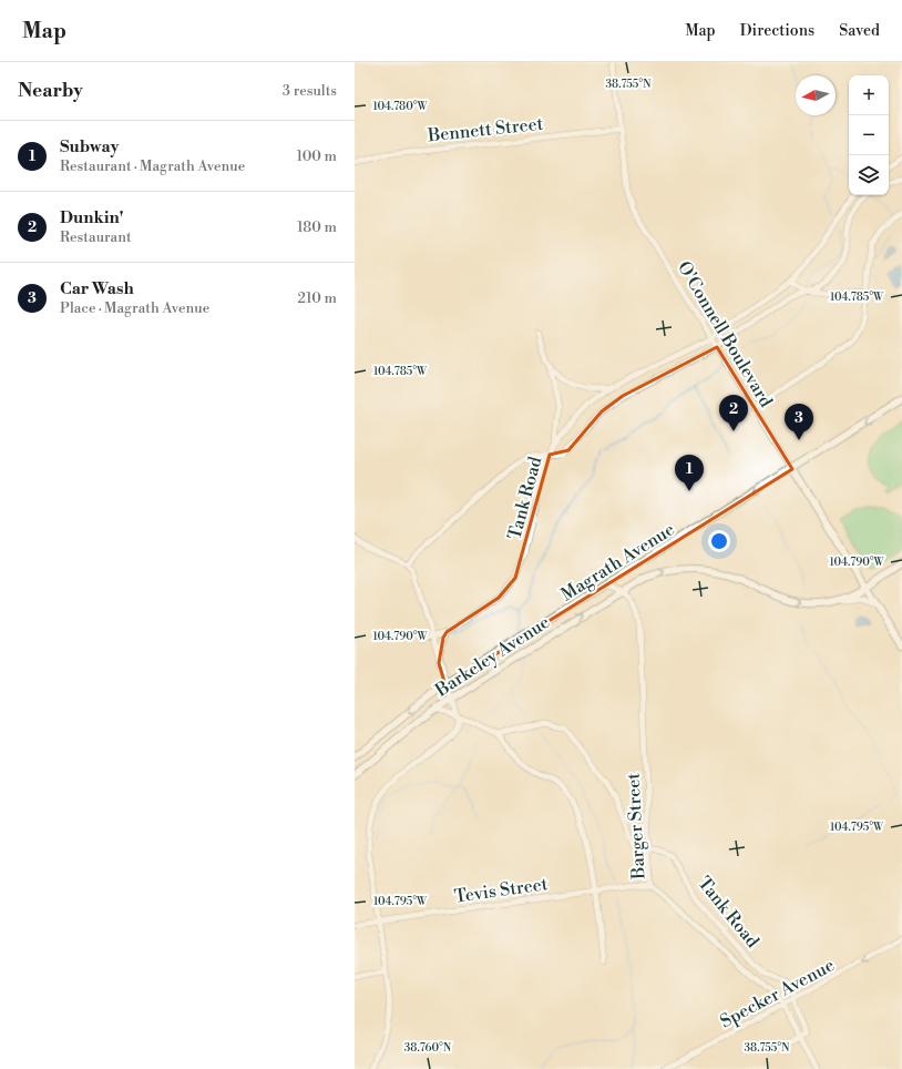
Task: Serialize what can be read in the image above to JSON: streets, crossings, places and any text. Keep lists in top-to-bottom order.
{
  "streets": {
    "main road": ["O'Connell Boulevard", "Magrath Avenue", "Barkeley Avenue"],
    "street": [
      "Bennett Street",
      "Tank Road",
      "Barger Street",
      "Tevis Street",
      "Specker Avenue"
    ]
  },
  "crossings": [
    ["Bennett Street", "O'Connell Boulevard"],
    ["O'Connell Boulevard", "Tank Road"],
    ["O'Connell Boulevard", "Magrath Avenue"],
    ["O'Connell Boulevard", "Barkeley Avenue"],
    ["Tank Road", "Barger Street"],
    ["Tank Road", "Specker Avenue"],
    ["Barkeley Avenue", "Barger Street"],
    ["Barger Street", "Tevis Street"],
    ["Barger Street", "Specker Avenue"]
  ],
  "one_way": ["Magrath Avenue", "Barkeley Avenue", "Specker Avenue"],
  "north": "left",
  "page": {
    "header": "Map",
    "nav": ["Map", "Directions", "Saved"],
    "heading": ["Nearby", "3 results"],
    "map_buttons": ["+", "−"],
    "list": [
      {
        "mark": "1",
        "name": "Subway",
        "note": "Restaurant · Magrath Avenue",
        "value": "100 m"
      },
      {
        "mark": "2",
        "name": "Dunkin'",
        "note": "Restaurant",
        "value": "180 m"
      },
      {
        "mark": "3",
        "name": "Car Wash",
        "note": "Place · Magrath Avenue",
        "value": "210 m"
      }
    ],
    "pins": ["2", "3", "1"]
  },
  "coordinates": [
    "38.755°N",
    "104.780°W",
    "104.785°W",
    "104.790°W",
    "104.795°W",
    "38.760°N"
  ]
}
